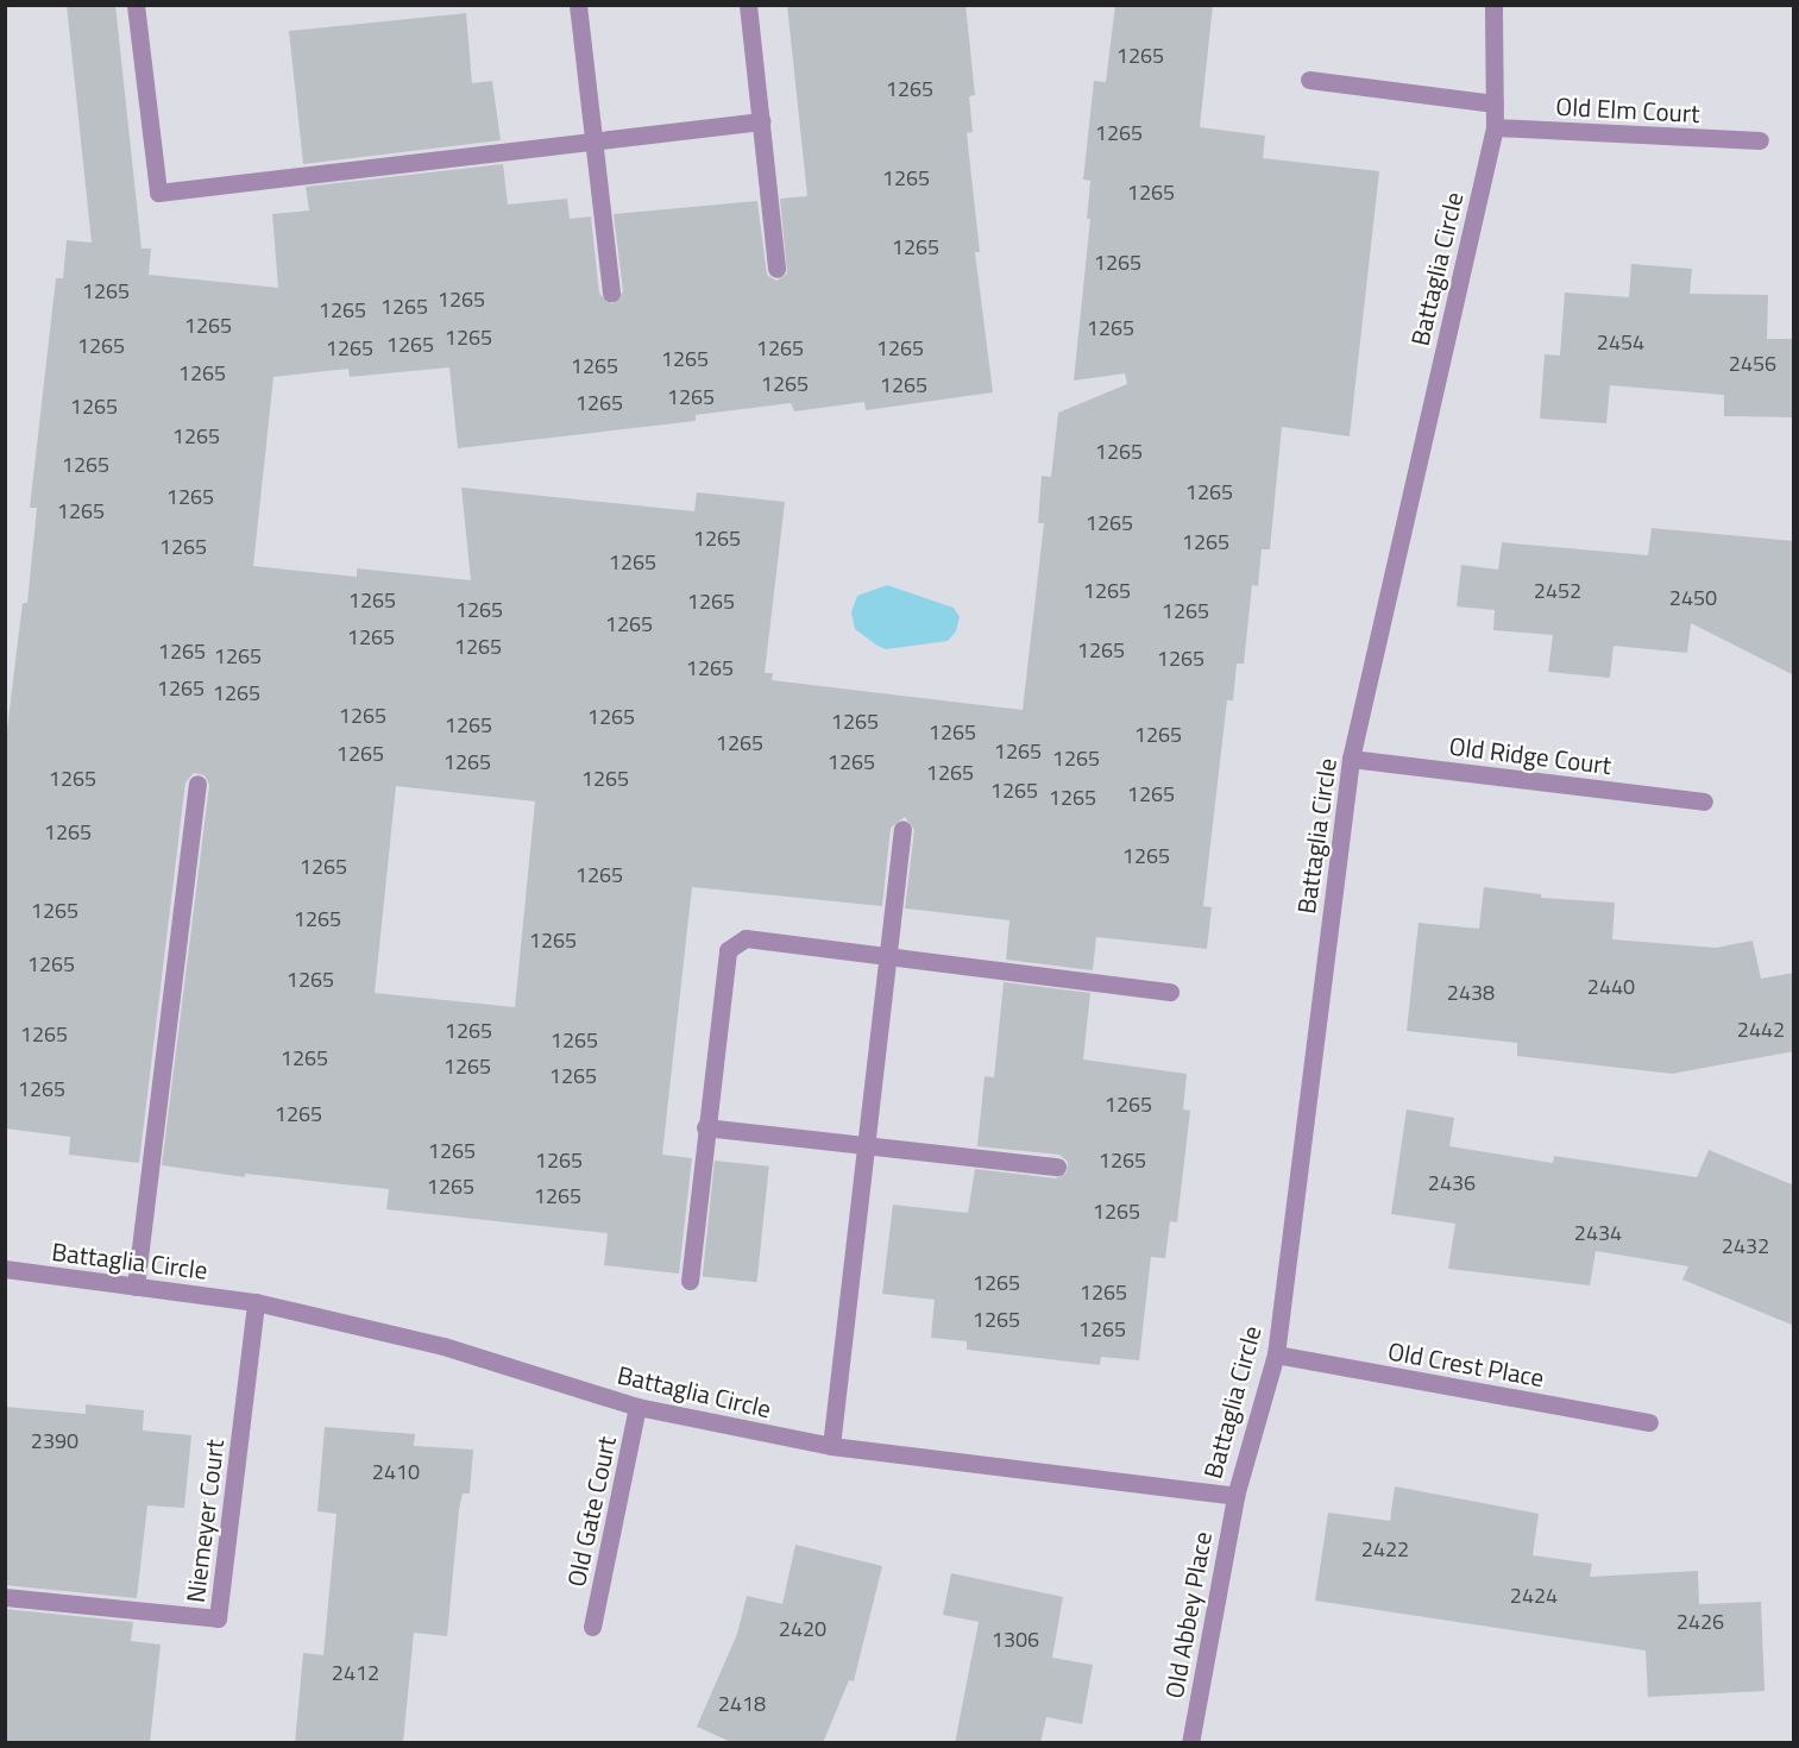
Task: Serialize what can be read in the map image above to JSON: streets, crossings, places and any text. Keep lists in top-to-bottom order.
{
  "streets": {
    "street": [
      "Old Elm Court",
      "Battaglia Circle",
      "Old Ridge Court",
      "Old Crest Place",
      "Old Gate Court",
      "Niemeyer Court",
      "Old Abbey Place"
    ]
  },
  "crossings": [
    ["Old Elm Court", "Battaglia Circle"],
    ["Battaglia Circle", "Old Ridge Court"],
    ["Battaglia Circle", "Old Crest Place"],
    ["Battaglia Circle", "Old Gate Court"],
    ["Battaglia Circle", "Niemeyer Court"],
    ["Battaglia Circle", "Old Abbey Place"]
  ],
  "house_numbers": [
    "1265",
    "1265",
    "1265",
    "1265",
    "1265",
    "1265",
    "1265",
    "1265",
    "1265",
    "1265",
    "1265",
    "1265",
    "1265",
    "1265",
    "2454",
    "1265",
    "1265",
    "1265",
    "1265",
    "1265",
    "1265",
    "2456",
    "1265",
    "1265",
    "1265",
    "1265",
    "1265",
    "1265",
    "1265",
    "1265",
    "1265",
    "1265",
    "1265",
    "1265",
    "1265",
    "1265",
    "1265",
    "1265",
    "1265",
    "1265",
    "1265",
    "2452",
    "2450",
    "1265",
    "1265",
    "1265",
    "1265",
    "1265",
    "1265",
    "1265",
    "1265",
    "1265",
    "1265",
    "1265",
    "1265",
    "1265",
    "1265",
    "1265",
    "1265",
    "1265",
    "1265",
    "1265",
    "1265",
    "1265",
    "1265",
    "1265",
    "1265",
    "1265",
    "1265",
    "1265",
    "1265",
    "1265",
    "1265",
    "1265",
    "1265",
    "1265",
    "1265",
    "1265",
    "1265",
    "1265",
    "1265",
    "1265",
    "1265",
    "1265",
    "2440",
    "2438",
    "2442",
    "1265",
    "1265",
    "1265",
    "1265",
    "1265",
    "1265",
    "1265",
    "1265",
    "1265",
    "1265",
    "1265",
    "1265",
    "2436",
    "1265",
    "1265",
    "1265",
    "2434",
    "2432",
    "1265",
    "1265",
    "1265",
    "1265",
    "2390",
    "2410",
    "2422",
    "2424",
    "2426",
    "2420",
    "1306",
    "2412",
    "2418"
  ]
}
